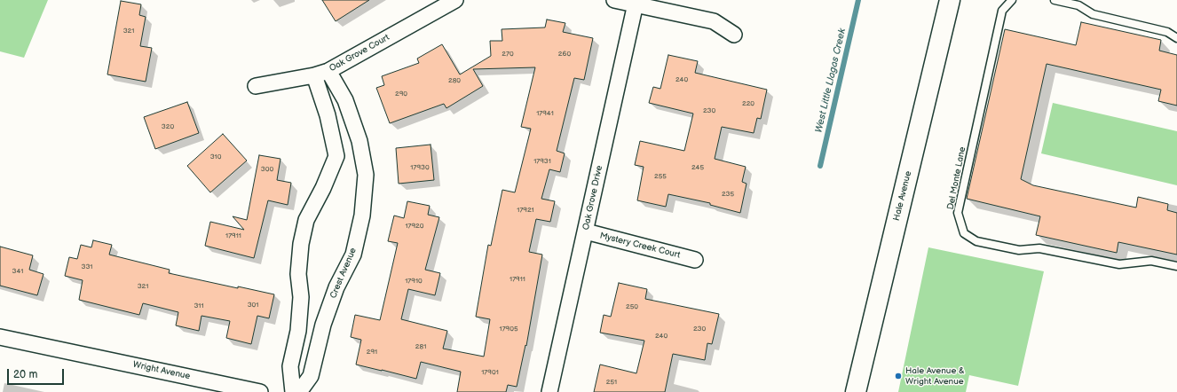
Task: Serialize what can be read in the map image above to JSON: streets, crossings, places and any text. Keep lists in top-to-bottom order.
{
  "streets": {
    "main road": ["Hale Avenue"],
    "street": [
      "Oak Grove Court",
      "Oak Grove Drive",
      "Mystery Creek Court",
      "Crest Avenue",
      "Wright Avenue"
    ],
    "lane": ["Del Monte Lane"]
  },
  "crossings": [
    ["Oak Grove Court", "Crest Avenue"],
    ["Oak Grove Drive", "Mystery Creek Court"]
  ],
  "water": ["West Little Llagas Creek"],
  "places": ["Hale Avenue & Wright Avenue"],
  "house_numbers": [
    "321",
    "270",
    "260",
    "240",
    "280",
    "290",
    "220",
    "230",
    "17941",
    "320",
    "310",
    "17931",
    "17930",
    "245",
    "300",
    "255",
    "235",
    "17921",
    "17920",
    "17911",
    "331",
    "341",
    "17911",
    "17910",
    "321",
    "301",
    "311",
    "250",
    "17905",
    "230",
    "240",
    "281",
    "291",
    "17901",
    "251"
  ],
  "scale_bar": "20 m"
}
